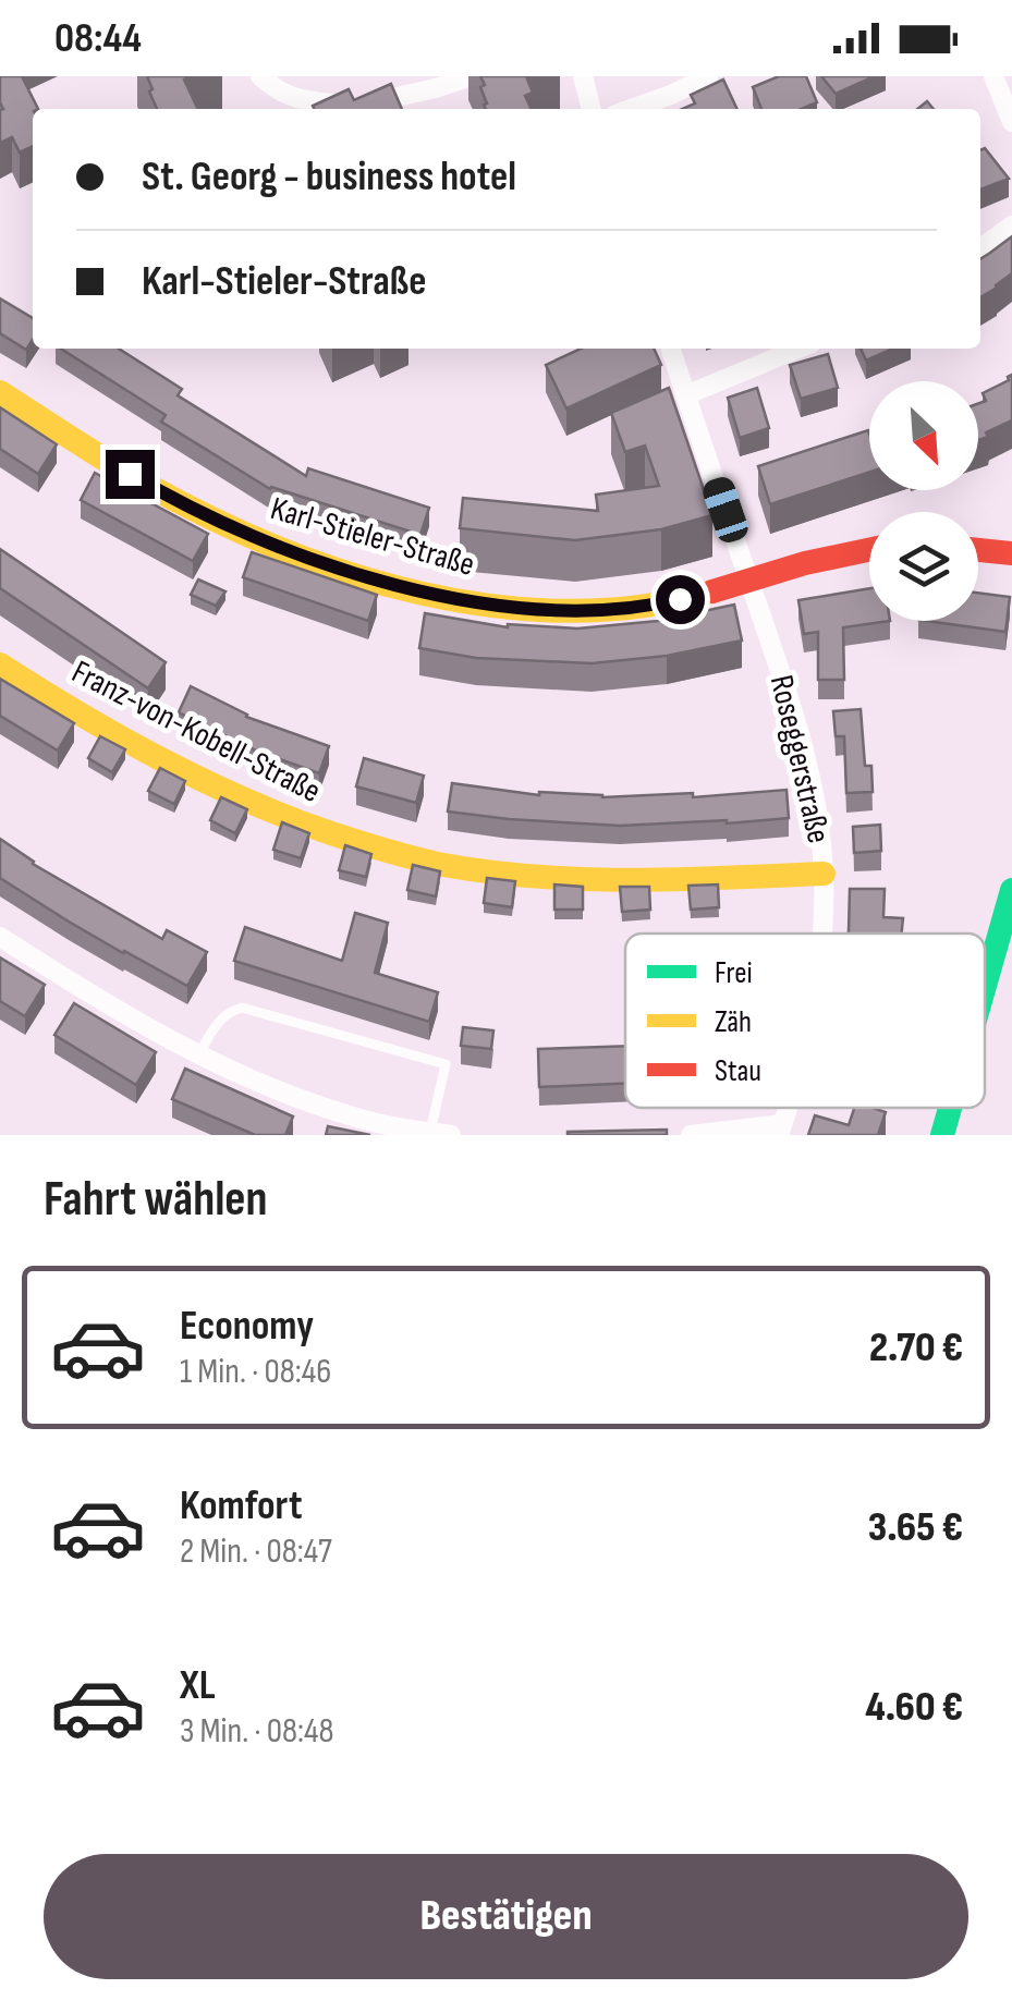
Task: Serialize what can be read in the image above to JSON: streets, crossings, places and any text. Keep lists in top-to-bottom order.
{
  "streets": {
    "street": ["Karl-Stieler-Straße", "Franz-von-Kobell-Straße", "Roseggerstraße"]
  },
  "crossings": [
    ["Karl-Stieler-Straße", "Roseggerstraße"],
    ["Franz-von-Kobell-Straße", "Roseggerstraße"]
  ],
  "legend": ["Frei", "Zäh", "Stau"],
  "north": "bottom right",
  "page": {
    "status": "08:44",
    "banner": ["St. Georg - business hotel", "Karl-Stieler-Straße"],
    "heading": "Fahrt wählen",
    "list": [
      {
        "name": "Economy",
        "note": "1 Min. · 08:46",
        "value": "2.70 €"
      },
      {
        "name": "Komfort",
        "note": "2 Min. · 08:47",
        "value": "3.65 €"
      },
      {
        "name": "XL",
        "note": "3 Min. · 08:48",
        "value": "4.60 €"
      }
    ],
    "buttons": "Bestätigen"
  }
}
